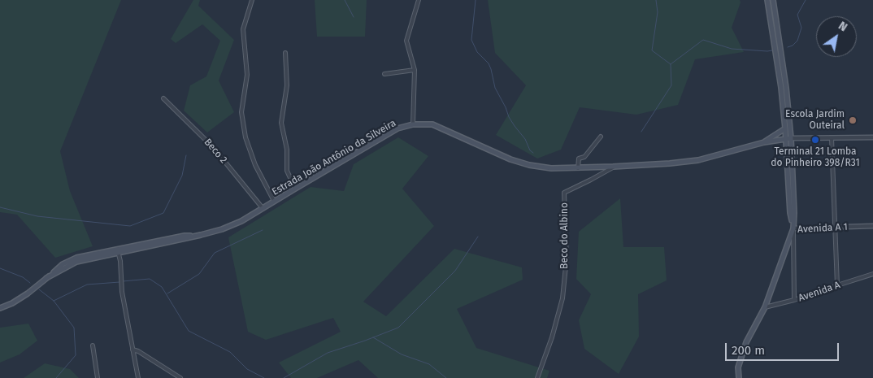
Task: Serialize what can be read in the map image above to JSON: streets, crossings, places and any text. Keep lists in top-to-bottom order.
{
  "streets": {
    "main road": ["Estrada João Antônio da Silveira"],
    "street": [
      "Beco 2",
      "Avenida A 1",
      "Beco do Albino",
      "Avenida A"
    ]
  },
  "crossings": [
    ["Beco 2", "Estrada João Antônio da Silveira"],
    ["Estrada João Antônio da Silveira", "Beco do Albino"],
    ["Avenida A 1", "Avenida A"]
  ],
  "places": ["Escola Jardim Outeiral", "Terminal 21 Lomba do Pinheiro 398/R31"],
  "scale_bar": "200 m",
  "north": "top right"
}
